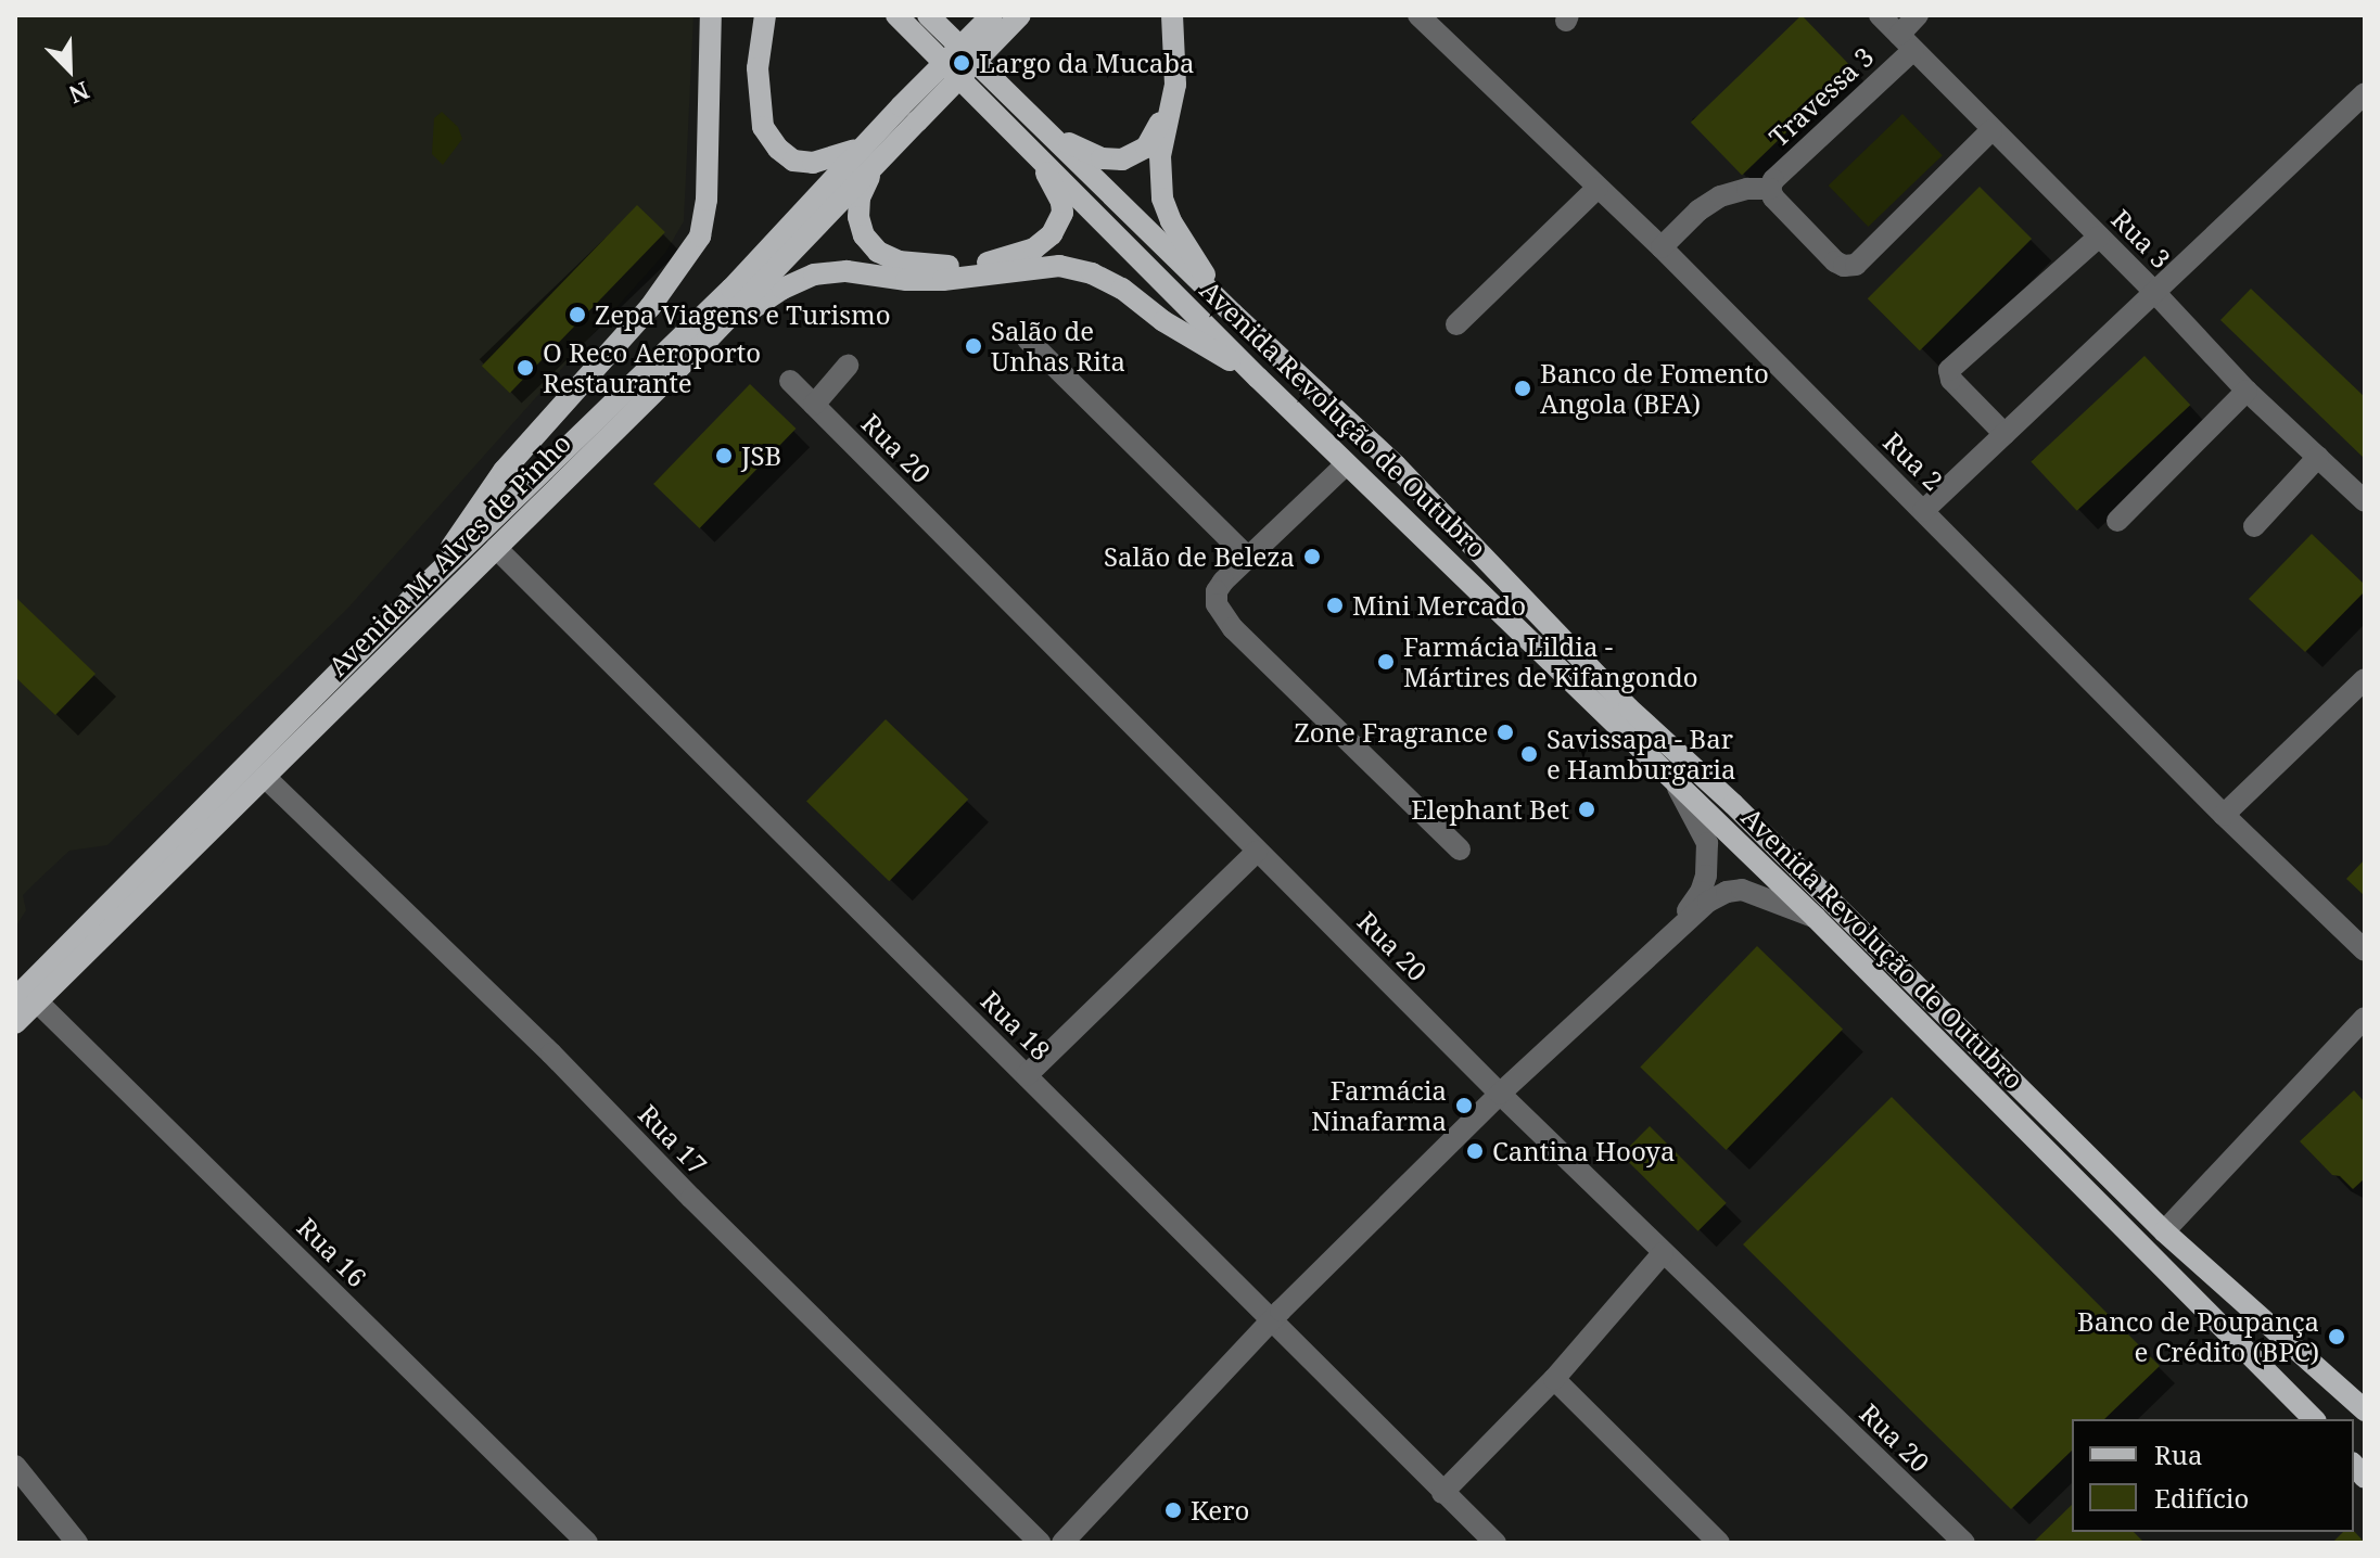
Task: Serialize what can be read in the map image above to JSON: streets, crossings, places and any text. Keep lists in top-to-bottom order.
{
  "streets": {
    "main road": ["Avenida Revolução de Outubro", "Avenida M. Alves de Pinho"],
    "street": [
      "Travessa 3",
      "Rua 3",
      "Rua 20",
      "Rua 2",
      "Rua 18",
      "Rua 17",
      "Rua 16"
    ]
  },
  "crossings": [
    ["Travessa 3", "Rua 3"],
    ["Avenida M. Alves de Pinho", "Rua 18"],
    ["Avenida M. Alves de Pinho", "Rua 17"],
    ["Avenida M. Alves de Pinho", "Rua 16"]
  ],
  "places": [
    "Largo da Mucaba",
    "Zepa Viagens e Turismo",
    "Salão de Unhas Rita",
    "O Reco Aeroporto Restaurante",
    "Banco de Fomento Angola (BFA)",
    "JSB",
    "Salão de Beleza",
    "Mini Mercado",
    "Farmácia Lildia - Mártires de Kifangondo",
    "Zone Fragrance",
    "Savissapa - Bar e Hamburgaria",
    "Elephant Bet",
    "Farmácia Ninafarma",
    "Cantina Hooya",
    "Banco de Poupança e Crédito (BPC)",
    "Kero"
  ],
  "legend": ["Rua", "Edifício"],
  "north": "bottom right"
}
